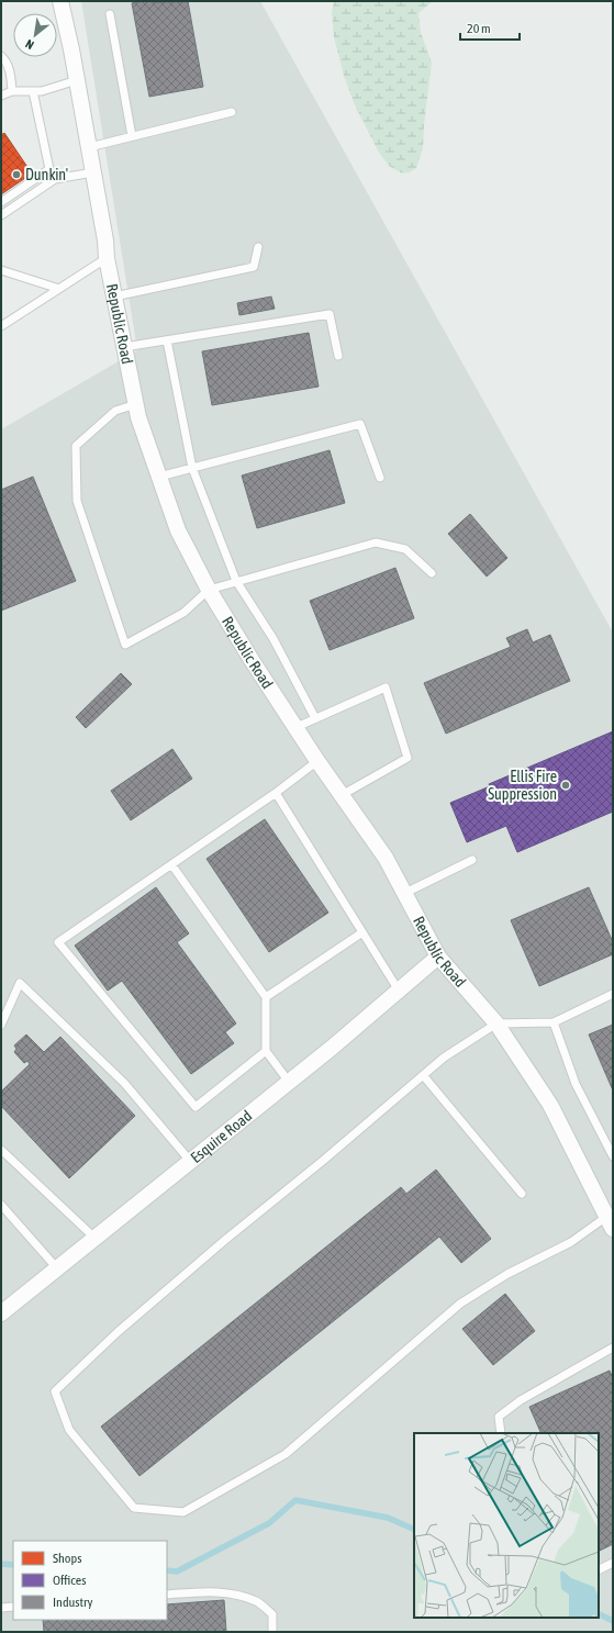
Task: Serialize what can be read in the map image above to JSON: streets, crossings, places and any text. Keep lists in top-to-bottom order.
{
  "streets": {
    "street": ["Republic Road", "Esquire Road"]
  },
  "crossings": [
    ["Republic Road", "Esquire Road"]
  ],
  "places": ["Dunkin'", "Ellis Fire Suppression"],
  "legend": ["Shops", "Offices", "Industry"],
  "scale_bar": "20 m",
  "north": "bottom left"
}
